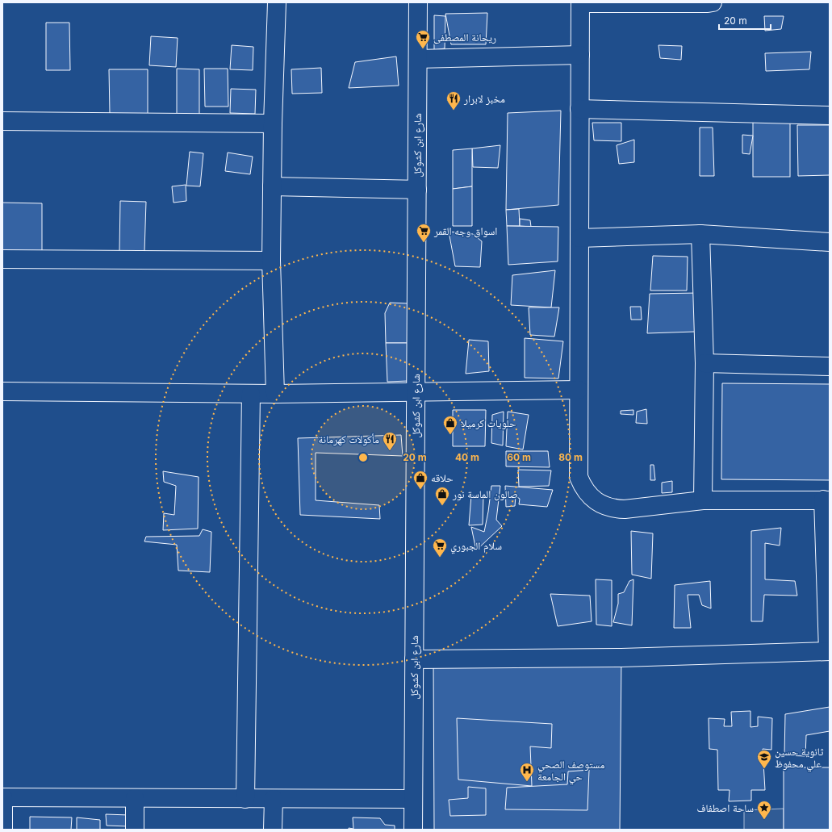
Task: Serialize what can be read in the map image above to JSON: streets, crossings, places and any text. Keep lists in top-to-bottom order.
{
  "streets": {
    "street": ["شارع ابن كشوكل"]
  },
  "places": {
    "supermarket": ["ريحانة المصطفى", "اسواق وجه القمر", "سلام الجبوري"],
    "restaurant": ["مخبز لابرار", "مأكولات كهرمانة"],
    "shop": ["حلويات كرميلا", "حلاقه", "صالون الماسة نور"],
    "school or university": ["ثانوية حسين علي محفوظ"],
    "hospital": ["مستوصف الصحي حي الجامعة"],
    "place": ["ساحة اصطفاف"]
  },
  "scale_bar": "20 m",
  "rings": [
    "20 m",
    "40 m",
    "60 m",
    "80 m"
  ]
}
